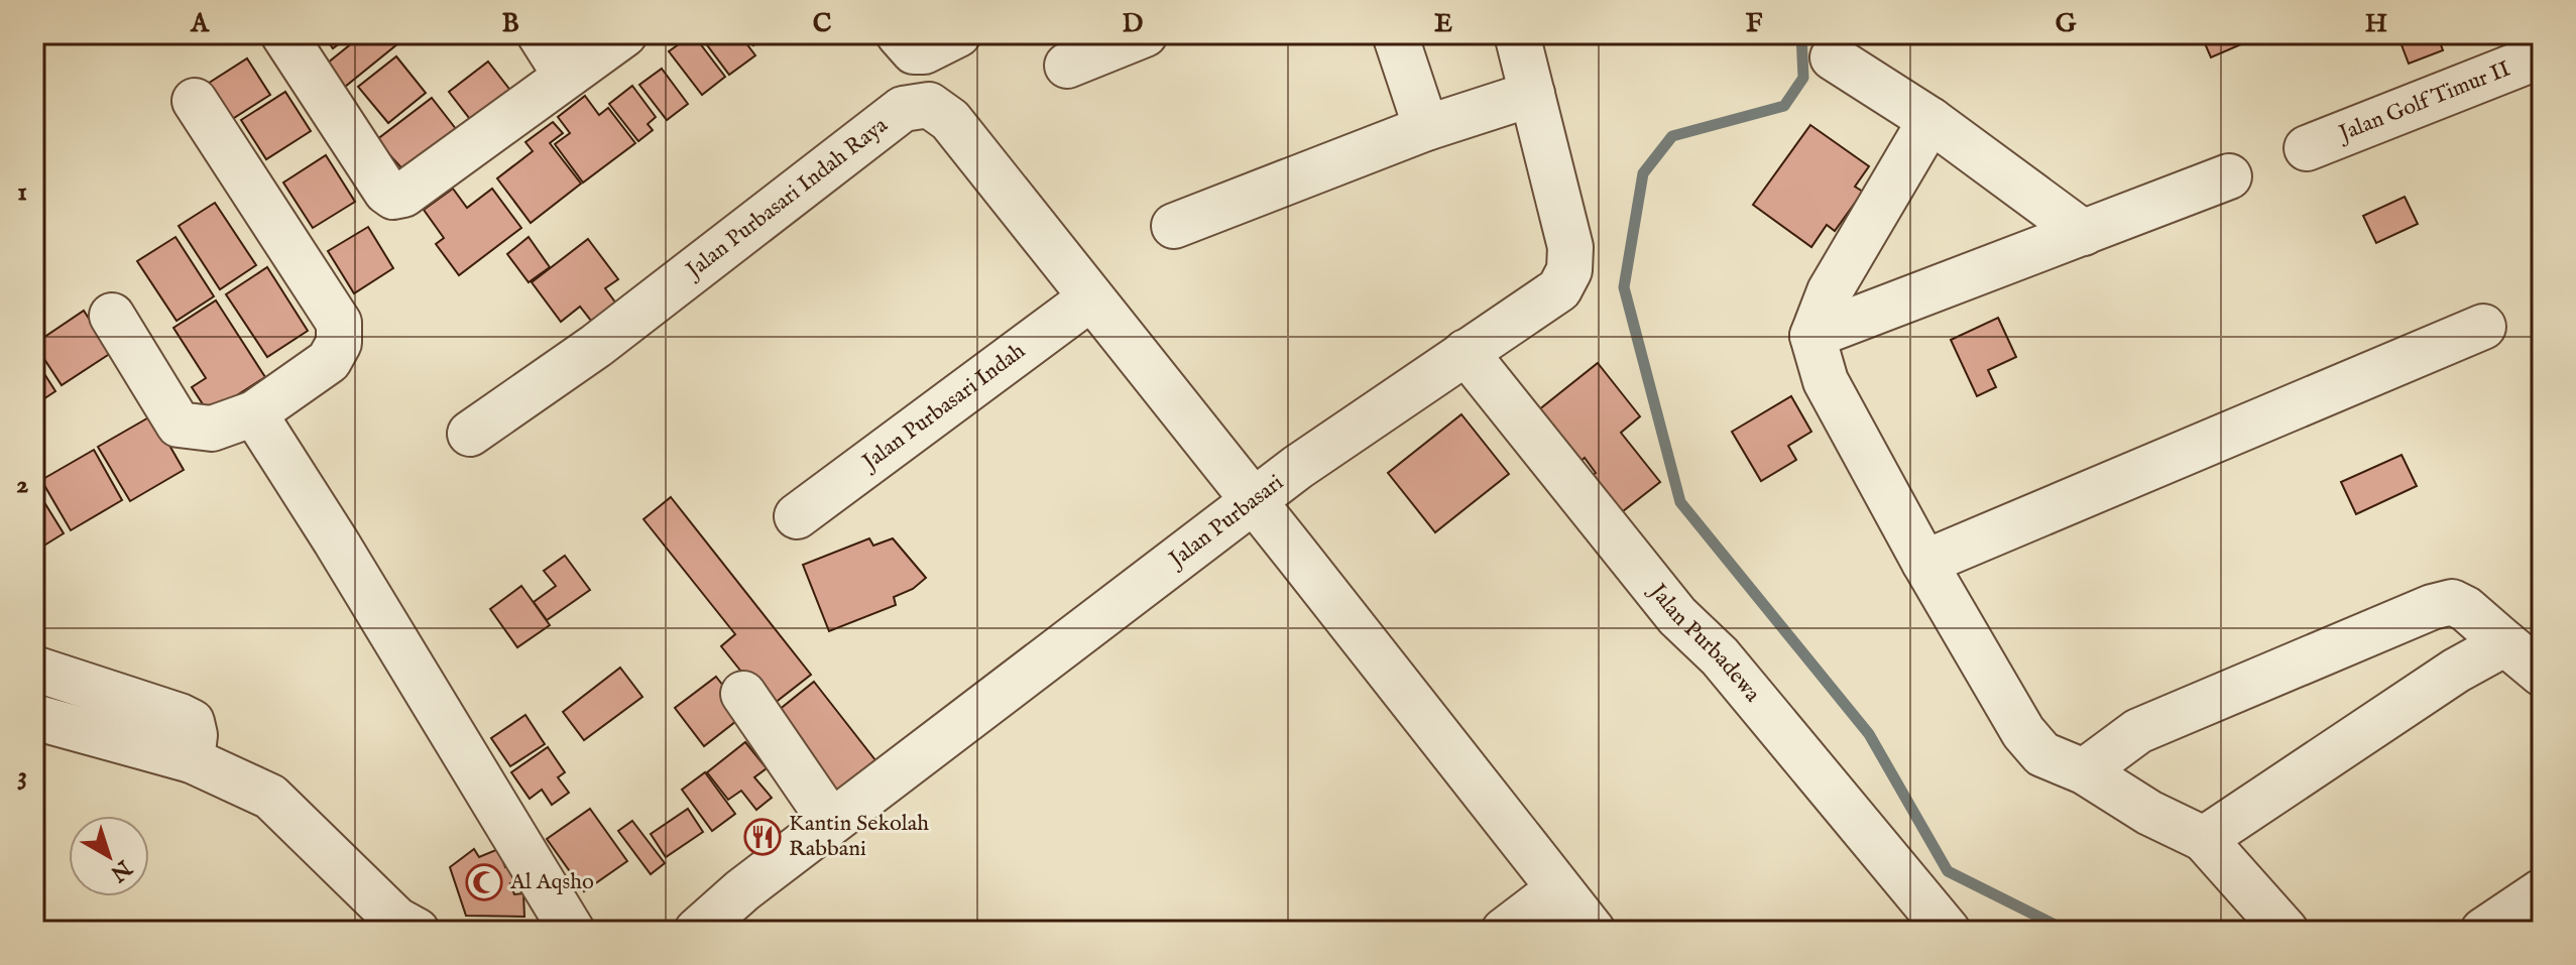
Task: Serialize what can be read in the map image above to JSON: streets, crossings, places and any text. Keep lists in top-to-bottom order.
{
  "streets": {
    "street": [
      "Jalan Golf Timur II",
      "Jalan Purbasari Indah Raya",
      "Jalan Purbasari Indah",
      "Jalan Purbasari",
      "Jalan Purbadewa"
    ]
  },
  "crossings": [
    ["Jalan Purbasari Indah Raya", "Jalan Purbasari Indah"],
    ["Jalan Purbasari Indah Raya", "Jalan Purbasari"],
    ["Jalan Purbasari", "Jalan Purbadewa"]
  ],
  "places": {
    "restaurant": ["Kantin Sekolah Rabbani"],
    "mosque": ["Al Aqsho"]
  },
  "north": "bottom right",
  "grid": {
    "columns": [
      "A",
      "B",
      "C",
      "D",
      "E",
      "F",
      "G",
      "H"
    ],
    "rows": ["1", "2", "3"]
  }
}
